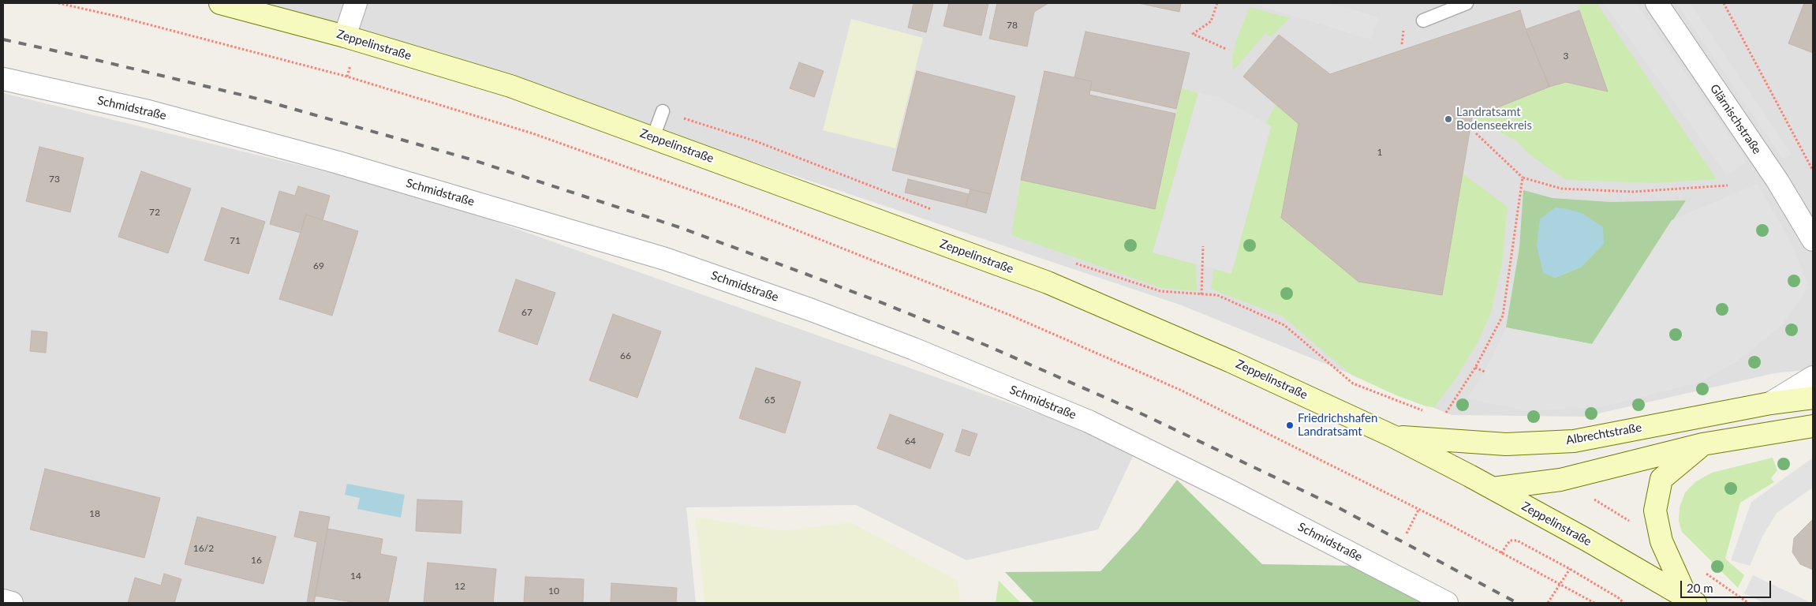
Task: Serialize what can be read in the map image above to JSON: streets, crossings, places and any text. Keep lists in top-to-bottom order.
{
  "streets": {
    "main road": ["Zeppelinstraße", "Albrechtstraße"],
    "street": ["Schmidstraße", "Glärnischstraße"]
  },
  "crossings": [
    ["Zeppelinstraße", "Albrechtstraße"]
  ],
  "places": ["Landratsamt Bodenseekreis", "Friedrichshafen Landratsamt"],
  "house_numbers": [
    "78",
    "3",
    "1",
    "73",
    "72",
    "71",
    "69",
    "67",
    "66",
    "65",
    "64",
    "18",
    "16/2",
    "16",
    "14",
    "12",
    "10"
  ],
  "scale_bar": "20 m"
}
